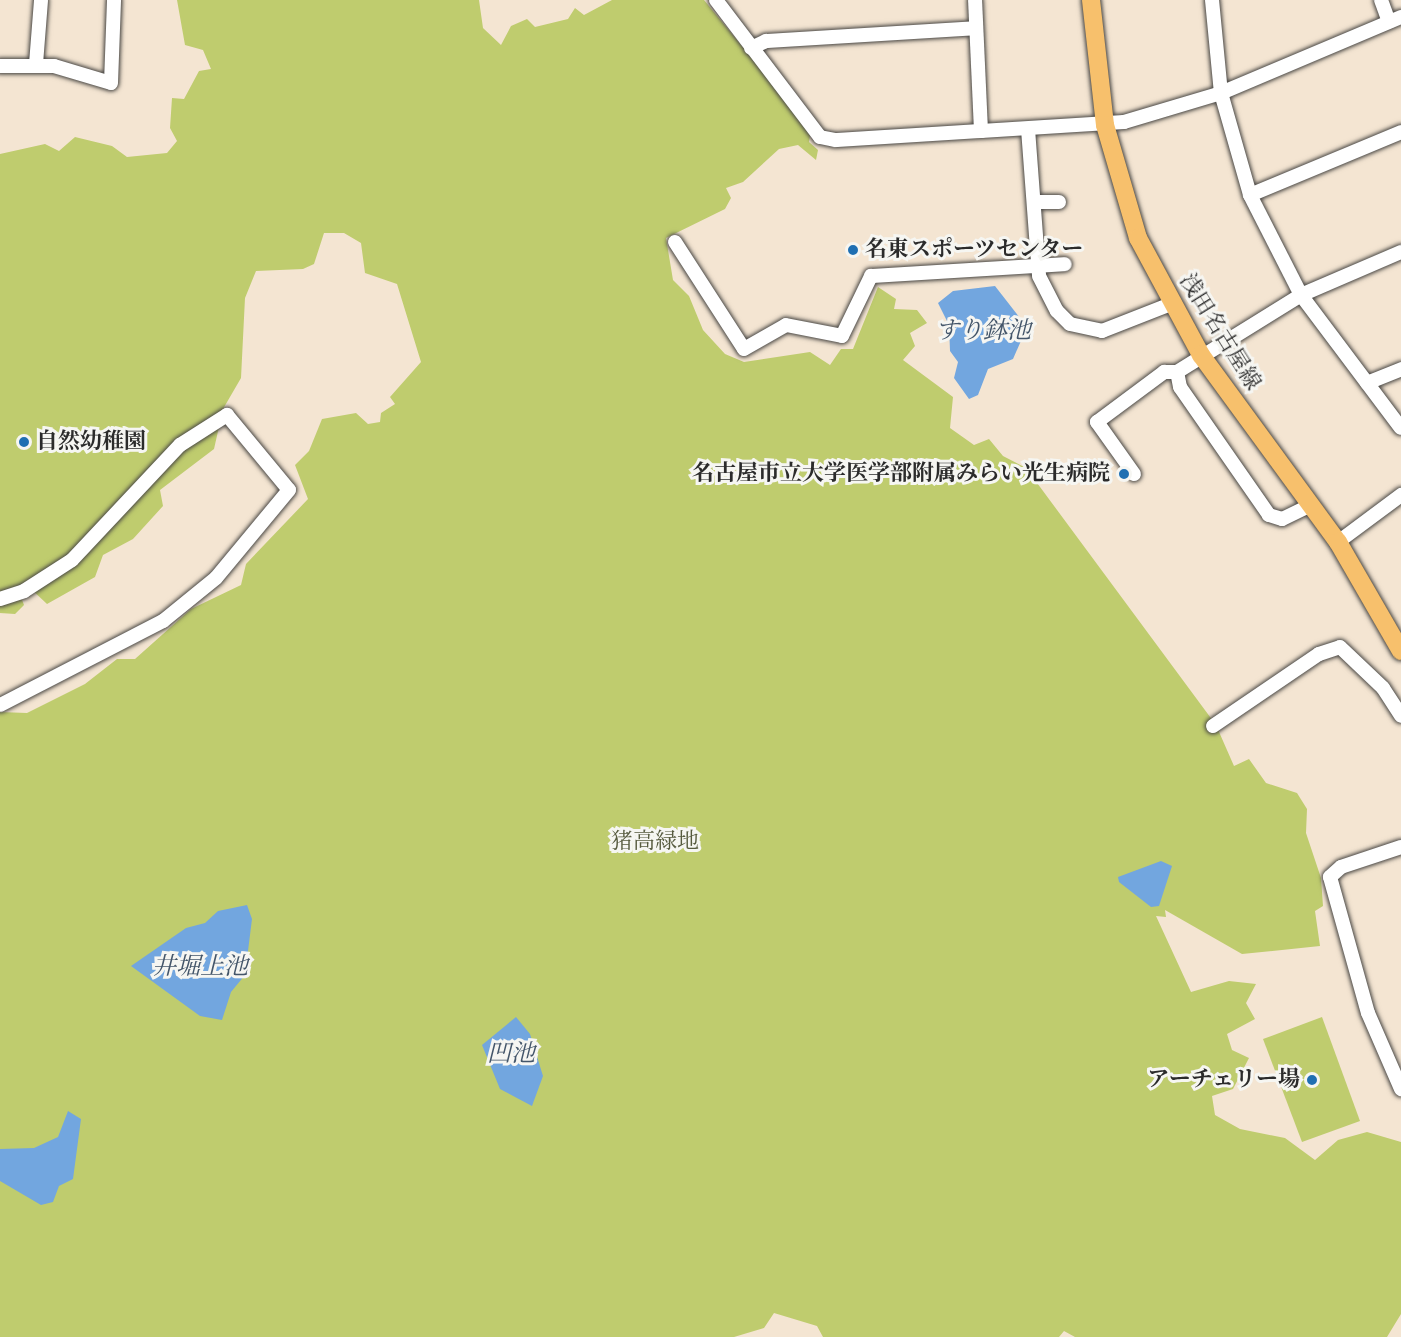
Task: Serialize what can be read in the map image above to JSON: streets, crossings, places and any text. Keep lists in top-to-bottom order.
{
  "streets": {
    "main road": ["浅田名古屋線"]
  },
  "water": ["すり鉢池", "井堀上池", "凹池"],
  "parks": ["猪高緑地"],
  "places": [
    "名東スポーツセンター",
    "自然幼稚園",
    "名古屋市立大学医学部附属みらい光生病院",
    "アーチェリー場"
  ]
}
